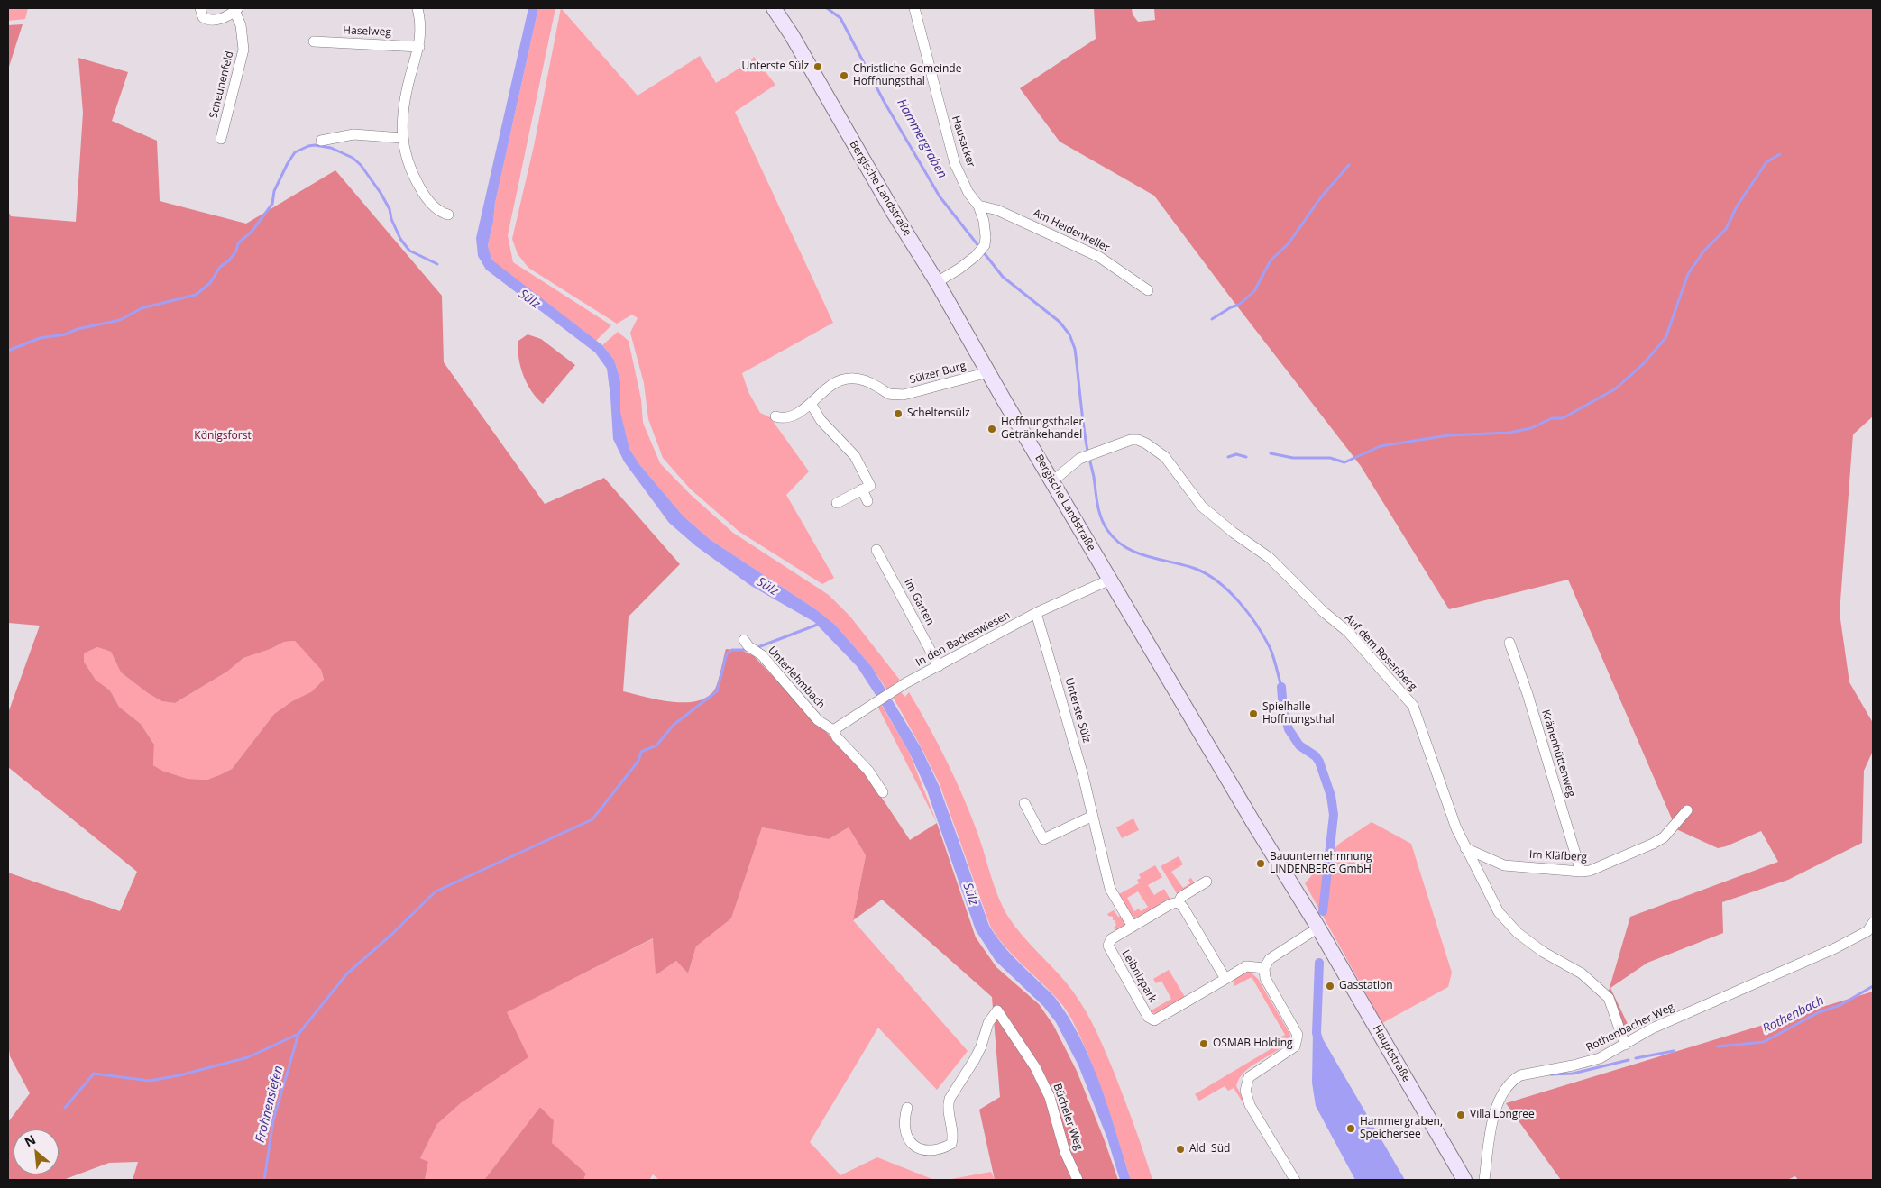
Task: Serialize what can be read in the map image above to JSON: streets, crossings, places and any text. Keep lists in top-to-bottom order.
{
  "streets": {
    "main road": ["Bergische Landstraße", "Hauptstraße"],
    "street": [
      "Haselweg",
      "Scheunenfeld",
      "Hausacker",
      "Am Heidenkeller",
      "Sülzer Burg",
      "Im Garten",
      "In den Backeswiesen",
      "Auf dem Rosenberg",
      "Unterlehmbach",
      "Unterste Sülz",
      "Krähenhüttenweg",
      "Im Kläfberg",
      "Leibnizpark",
      "Rothenbacher Weg",
      "Bücheler Weg"
    ]
  },
  "crossings": [
    ["Hausacker", "Bergische Landstraße"],
    ["Hausacker", "Am Heidenkeller"],
    ["Bergische Landstraße", "Sülzer Burg"],
    ["Bergische Landstraße", "In den Backeswiesen"],
    ["Bergische Landstraße", "Auf dem Rosenberg"],
    ["Bergische Landstraße", "Hauptstraße"],
    ["Im Garten", "In den Backeswiesen"],
    ["In den Backeswiesen", "Unterlehmbach"],
    ["In den Backeswiesen", "Unterste Sülz"],
    ["Auf dem Rosenberg", "Im Kläfberg"],
    ["Auf dem Rosenberg", "Rothenbacher Weg"],
    ["Unterste Sülz", "Leibnizpark"],
    ["Krähenhüttenweg", "Im Kläfberg"]
  ],
  "water": [
    "Hammergraben",
    "Sülz",
    "Rothenbach",
    "Frohnensiefen"
  ],
  "parks": ["Königsforst"],
  "places": [
    "Unterste Sülz",
    "Christliche-Gemeinde Hoffnungsthal",
    "Scheltensülz",
    "Hoffnungsthaler Getränkehandel",
    "Spielhalle Hoffnungsthal",
    "Bauunternehmnung LINDENBERG GmbH",
    "Gasstation",
    "OSMAB Holding",
    "Villa Longree",
    "Hammergraben, Speichersee",
    "Aldi Süd"
  ],
  "north": "top left"
}
